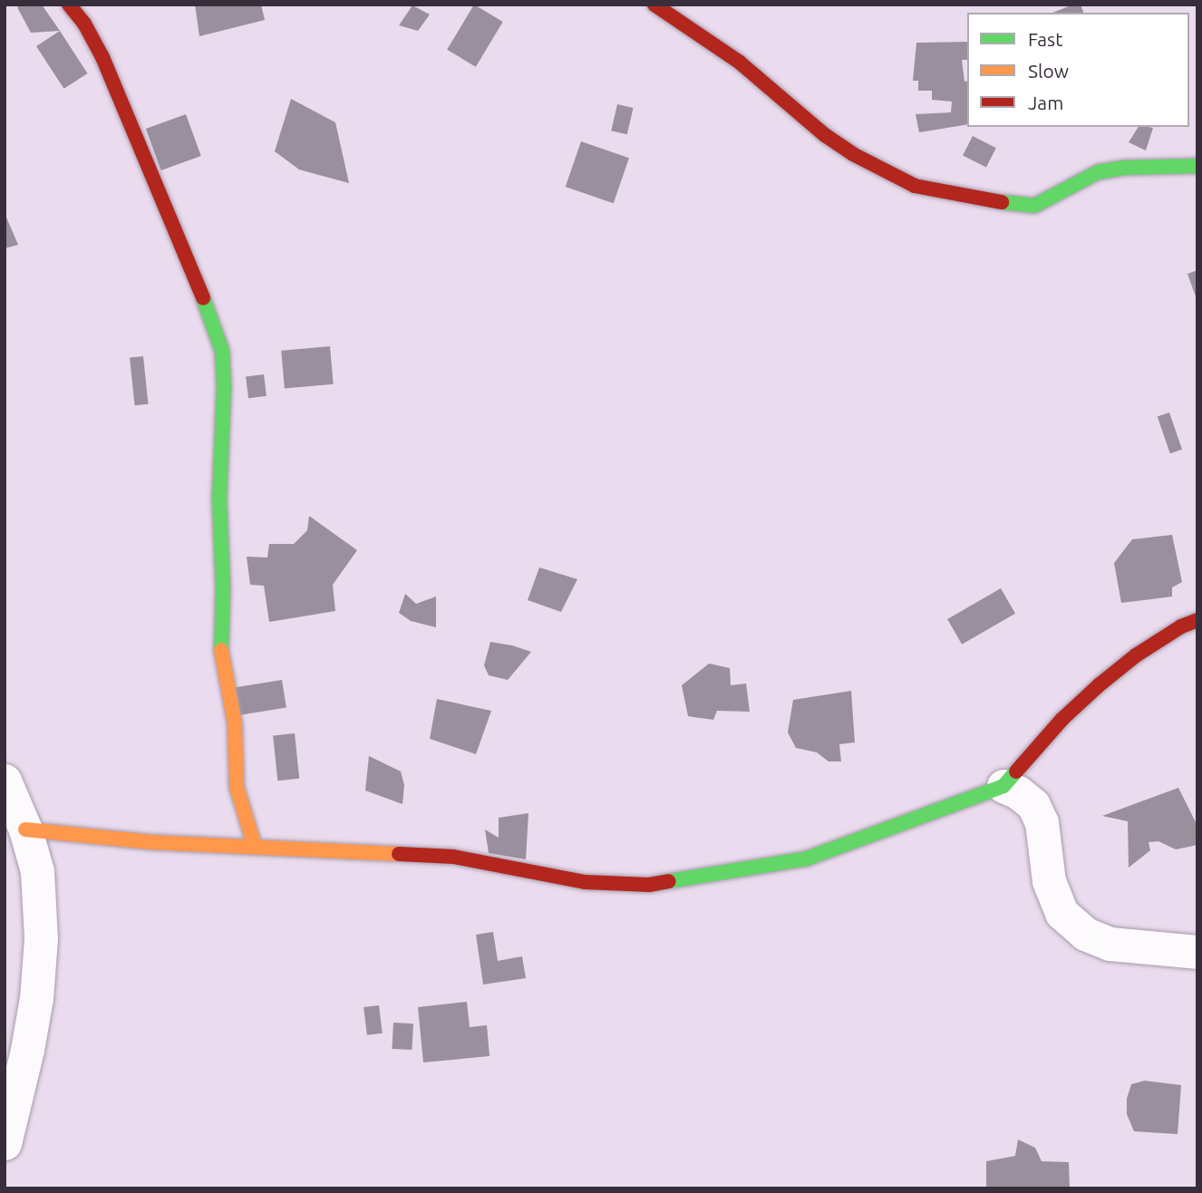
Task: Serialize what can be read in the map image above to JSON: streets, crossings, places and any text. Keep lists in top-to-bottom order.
{
  "legend": ["Fast", "Slow", "Jam"]
}
